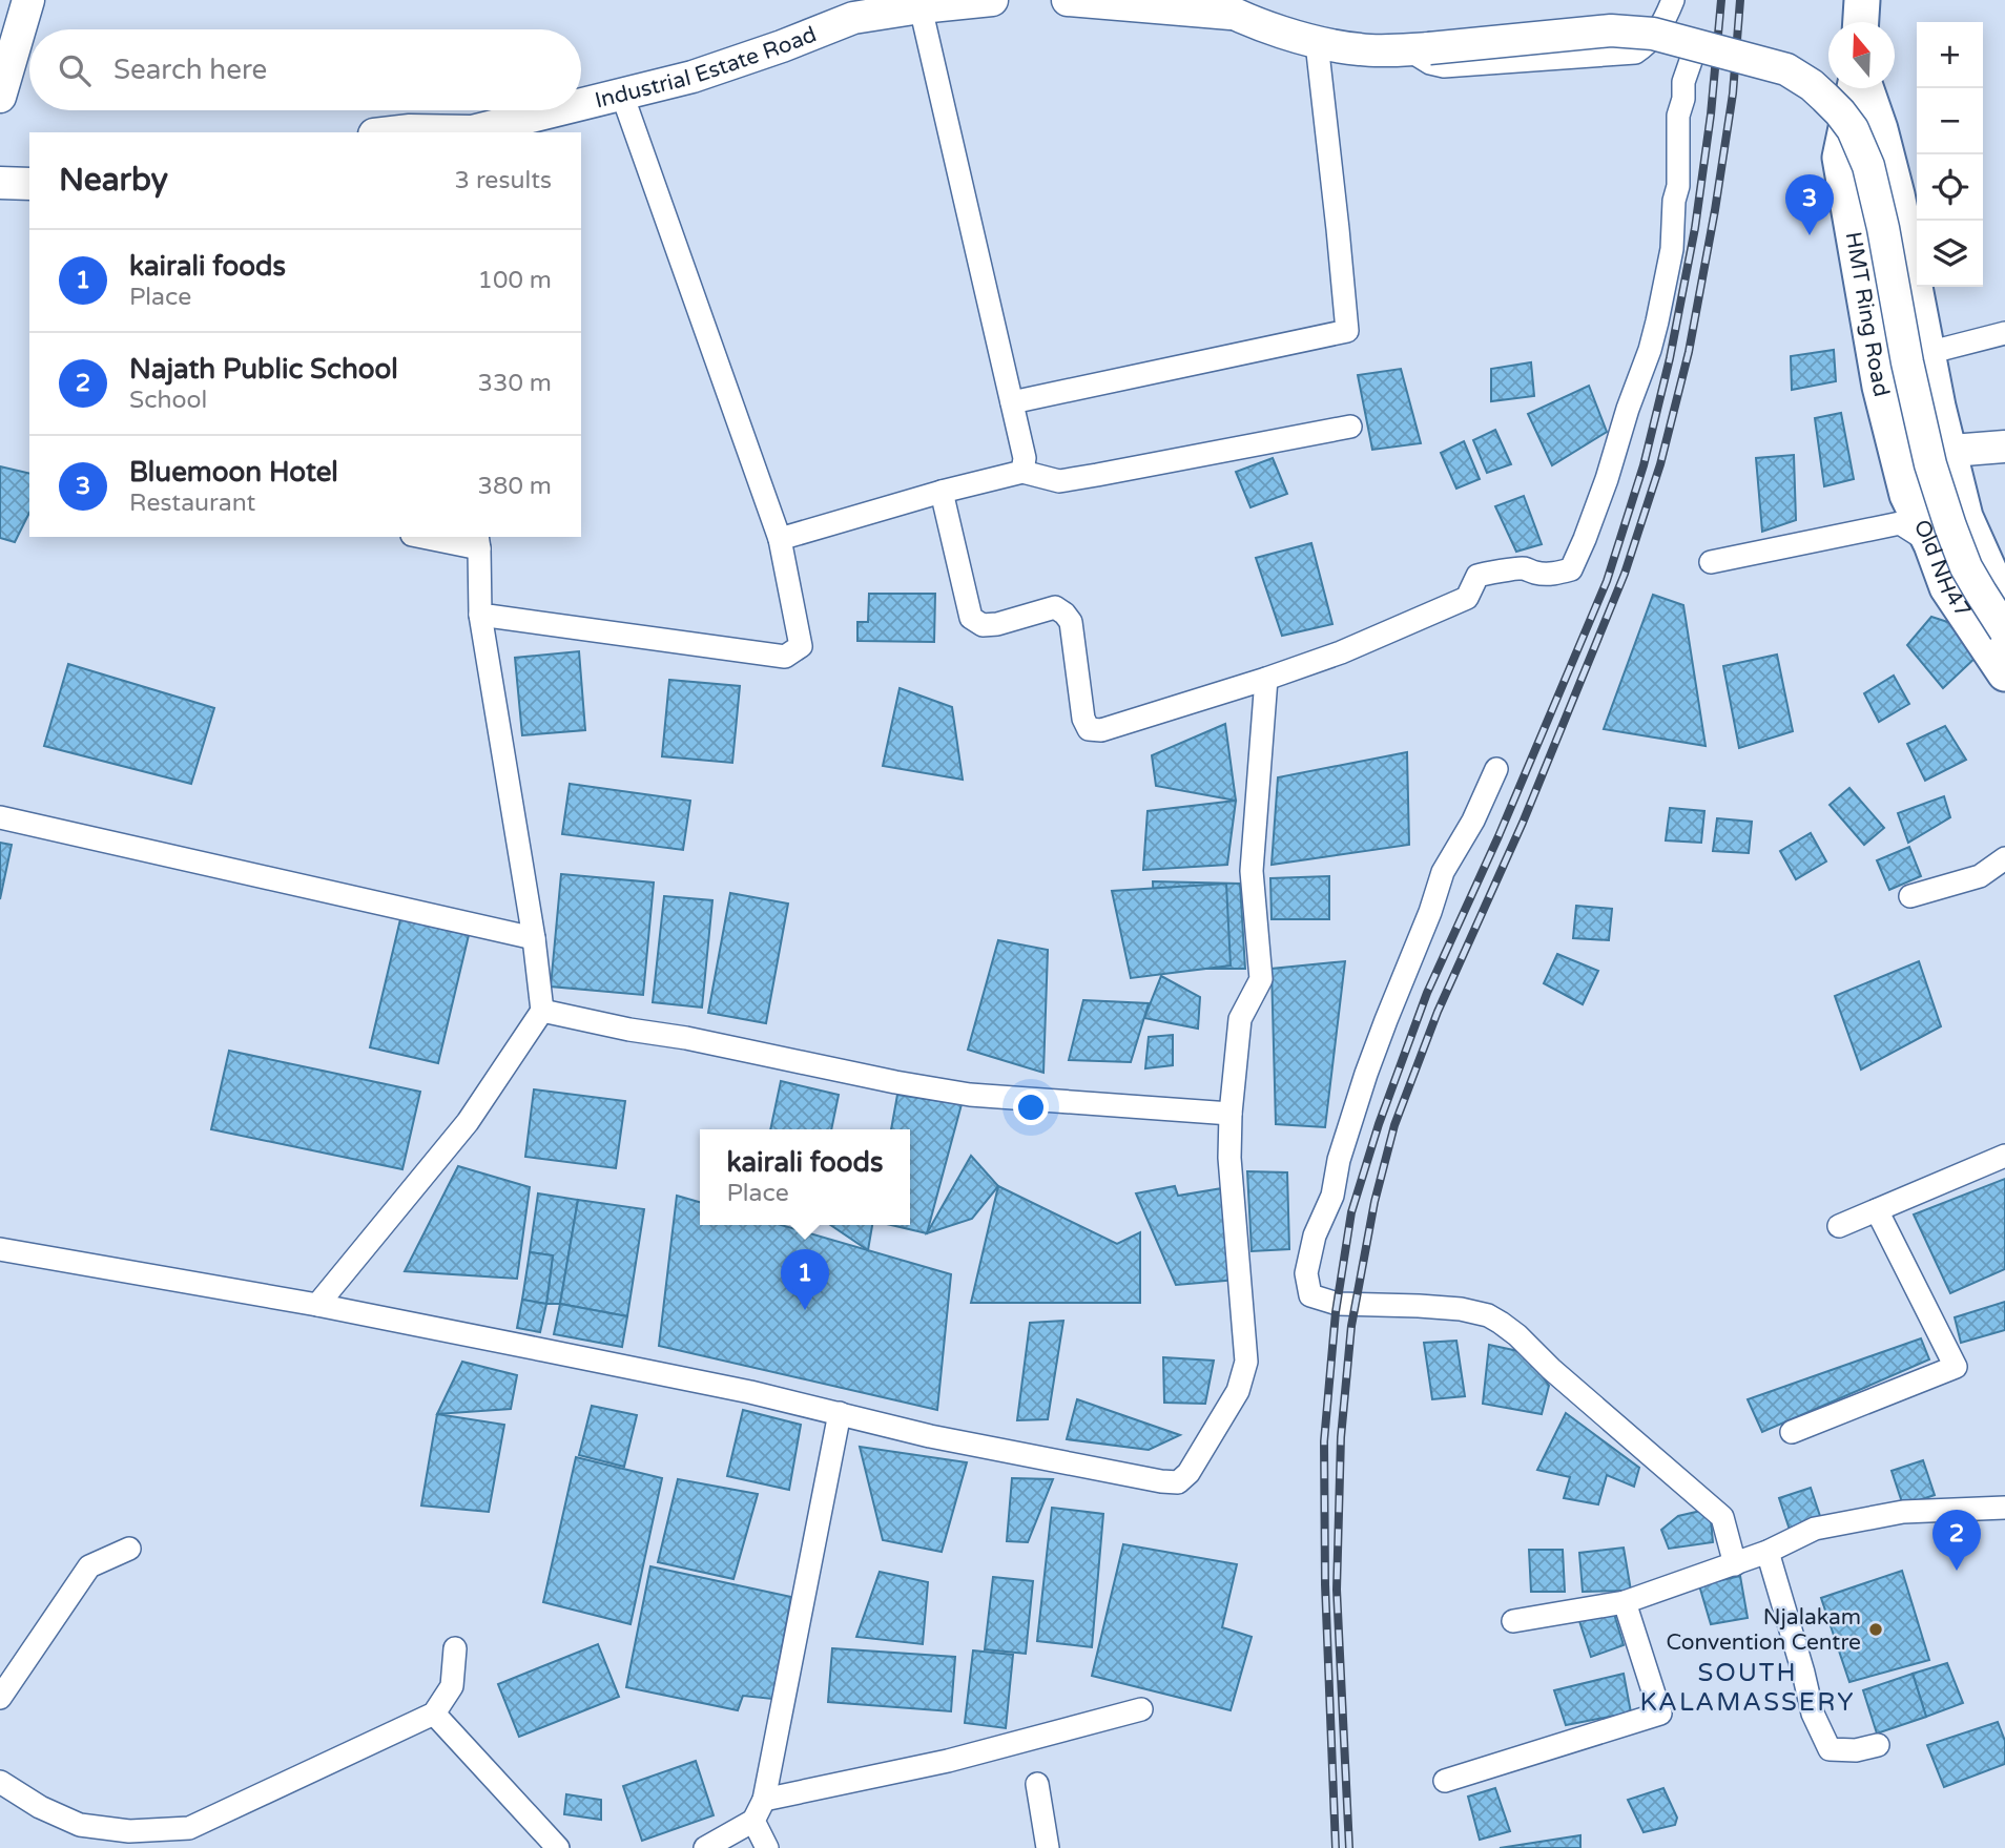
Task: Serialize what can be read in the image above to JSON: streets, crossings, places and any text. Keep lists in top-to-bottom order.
{
  "streets": {
    "main road": ["Industrial Estate Road", "HMT Ring Road", "Old NH47"]
  },
  "crossings": [
    ["HMT Ring Road", "Old NH47"]
  ],
  "districts": ["SOUTH KALAMASSERY"],
  "places": ["Njalakam Convention Centre"],
  "north": "top",
  "page": {
    "map_buttons": ["+", "−"],
    "search": "Search here",
    "heading": ["Nearby", "3 results"],
    "pins": ["3", "1", "2"],
    "list": [
      {
        "mark": "1",
        "name": "kairali foods",
        "note": "Place",
        "value": "100 m"
      },
      {
        "mark": "2",
        "name": "Najath Public School",
        "note": "School",
        "value": "330 m"
      },
      {
        "mark": "3",
        "name": "Bluemoon Hotel",
        "note": "Restaurant",
        "value": "380 m"
      }
    ],
    "popup": ["kairali foods", "Place"]
  }
}
